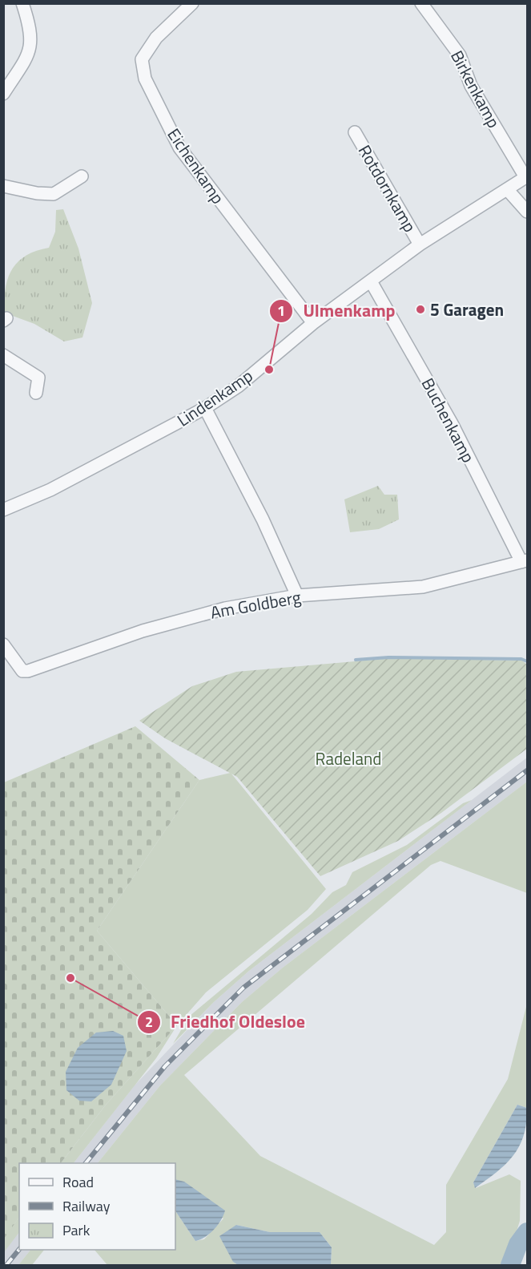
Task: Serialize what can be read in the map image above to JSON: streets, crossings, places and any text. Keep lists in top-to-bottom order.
{
  "streets": {
    "street": [
      "Birkenkamp",
      "Eichenkamp",
      "Rotdornkamp",
      "Lindenkamp",
      "Buchenkamp",
      "Am Goldberg"
    ]
  },
  "crossings": [
    ["Birkenkamp", "Lindenkamp"],
    ["Eichenkamp", "Lindenkamp"],
    ["Rotdornkamp", "Lindenkamp"],
    ["Lindenkamp", "Buchenkamp"],
    ["Buchenkamp", "Am Goldberg"]
  ],
  "parks": ["Radeland"],
  "places": ["5 Garagen", "Ulmenkamp", "Friedhof Oldesloe"],
  "legend": ["Road", "Railway", "Park"]
}
